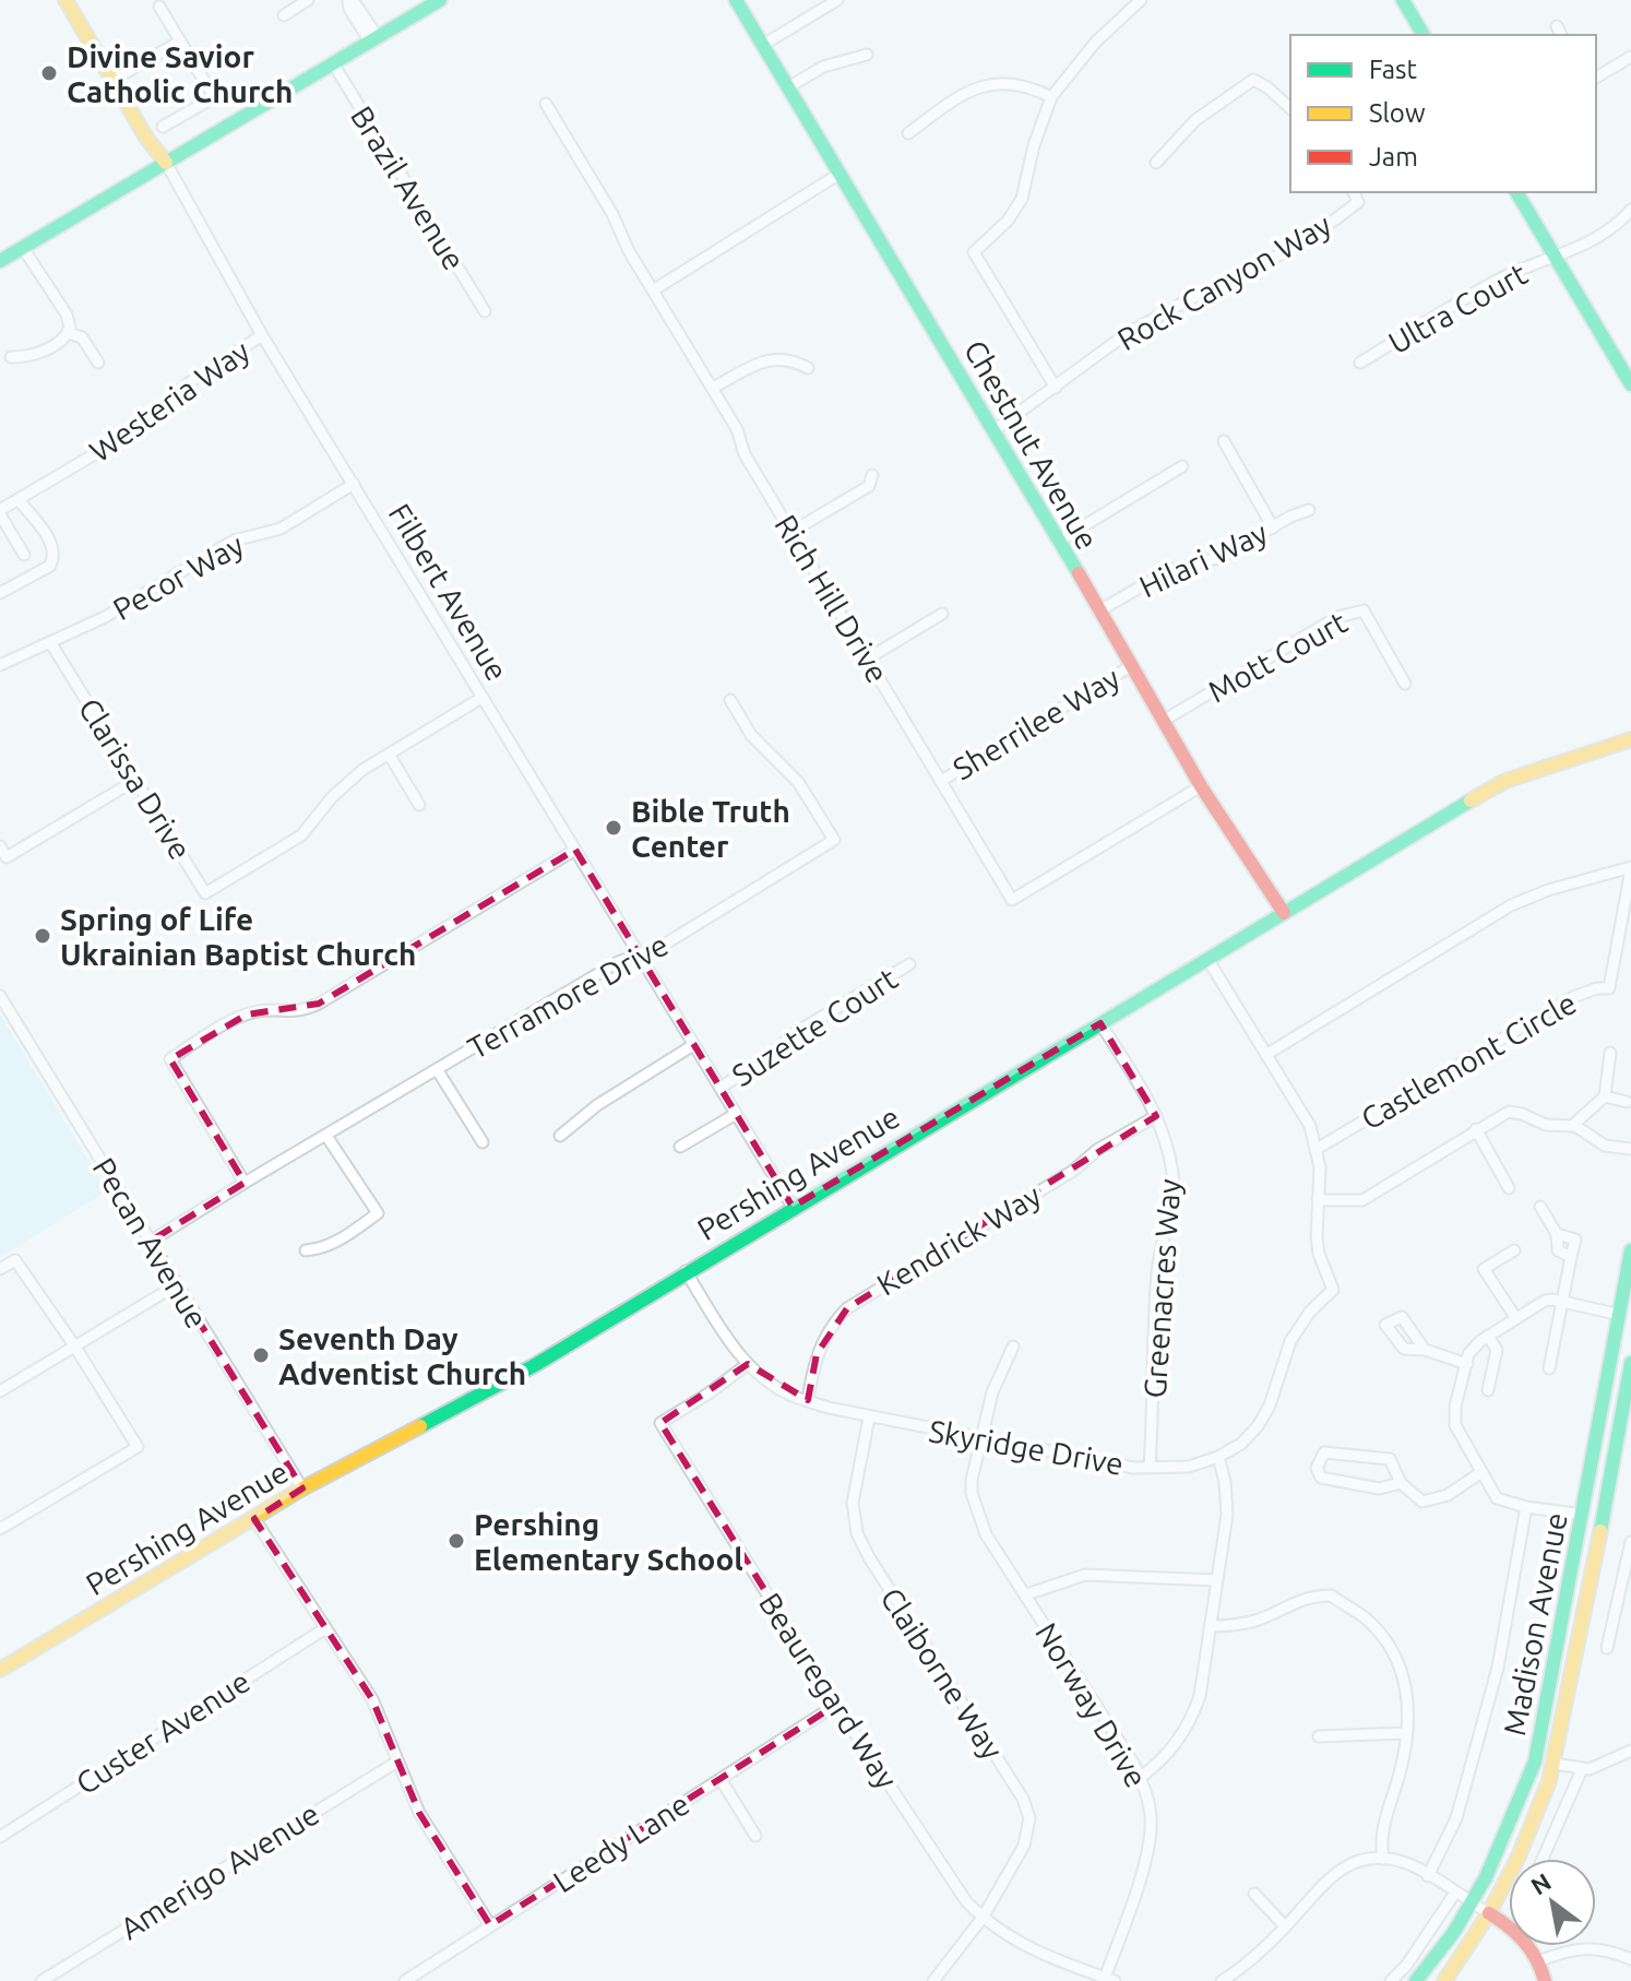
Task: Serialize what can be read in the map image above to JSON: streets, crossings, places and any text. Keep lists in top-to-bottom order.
{
  "streets": {
    "street": [
      "Brazil Avenue",
      "Rock Canyon Way",
      "Ultra Court",
      "Westeria Way",
      "Chestnut Avenue",
      "Hilari Way",
      "Pecor Way",
      "Filbert Avenue",
      "Rich Hill Drive",
      "Mott Court",
      "Sherrilee Way",
      "Clarissa Drive",
      "Terramore Drive",
      "Suzette Court",
      "Castlemont Circle",
      "Pershing Avenue",
      "Kendrick Way",
      "Pecan Avenue",
      "Greenacres Way",
      "Skyridge Drive",
      "Madison Avenue",
      "Claiborne Way",
      "Beauregard Way",
      "Norway Drive",
      "Custer Avenue",
      "Leedy Lane",
      "Amerigo Avenue"
    ]
  },
  "crossings": [
    ["Rock Canyon Way", "Chestnut Avenue"],
    ["Westeria Way", "Filbert Avenue"],
    ["Chestnut Avenue", "Hilari Way"],
    ["Chestnut Avenue", "Rich Hill Drive"],
    ["Chestnut Avenue", "Mott Court"],
    ["Chestnut Avenue", "Sherrilee Way"],
    ["Chestnut Avenue", "Pershing Avenue"],
    ["Pecor Way", "Filbert Avenue"],
    ["Pecor Way", "Clarissa Drive"],
    ["Filbert Avenue", "Clarissa Drive"],
    ["Filbert Avenue", "Terramore Drive"],
    ["Filbert Avenue", "Suzette Court"],
    ["Filbert Avenue", "Pershing Avenue"],
    ["Rich Hill Drive", "Sherrilee Way"],
    ["Terramore Drive", "Pecan Avenue"],
    ["Pershing Avenue", "Pecan Avenue"],
    ["Pershing Avenue", "Greenacres Way"],
    ["Pershing Avenue", "Skyridge Drive"],
    ["Kendrick Way", "Greenacres Way"],
    ["Kendrick Way", "Skyridge Drive"],
    ["Greenacres Way", "Skyridge Drive"],
    ["Skyridge Drive", "Claiborne Way"],
    ["Skyridge Drive", "Beauregard Way"],
    ["Skyridge Drive", "Norway Drive"],
    ["Claiborne Way", "Beauregard Way"],
    ["Beauregard Way", "Norway Drive"],
    ["Beauregard Way", "Leedy Lane"]
  ],
  "places": [
    "Divine Savior Catholic Church",
    "Bible Truth Center",
    "Spring of Life Ukrainian Baptist Church",
    "Seventh Day Adventist Church",
    "Pershing Elementary School"
  ],
  "legend": ["Fast", "Slow", "Jam"],
  "north": "top left"
}
